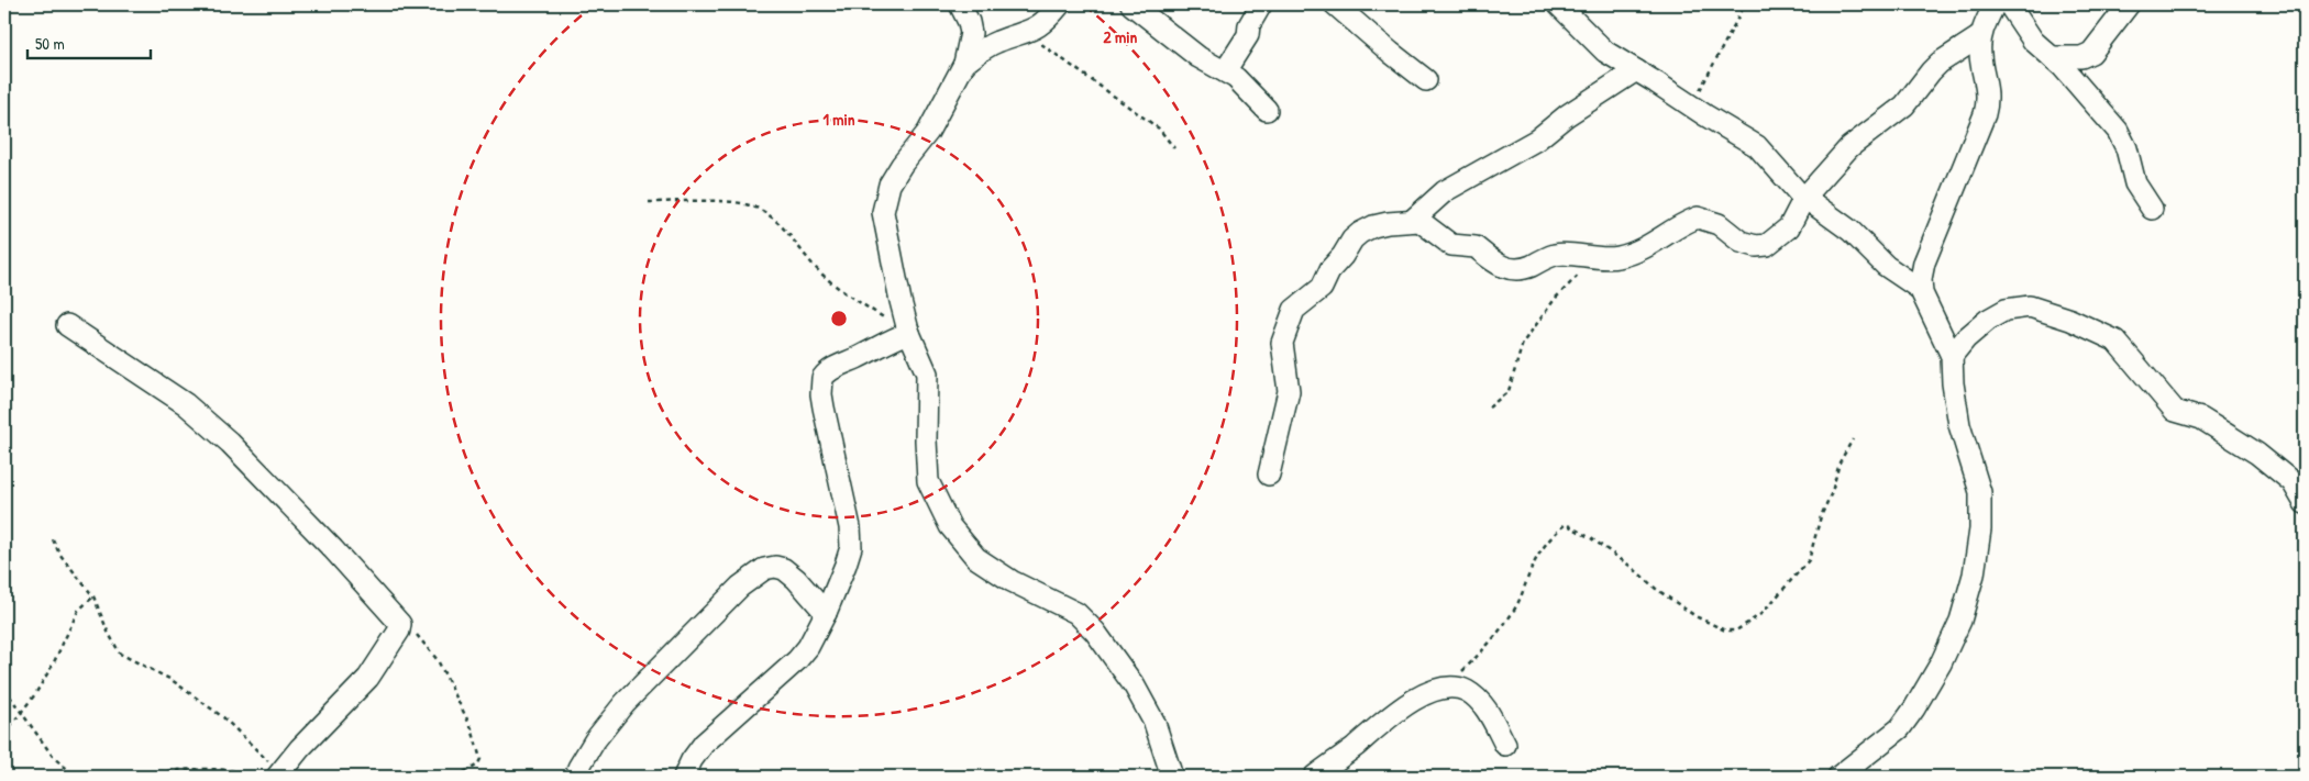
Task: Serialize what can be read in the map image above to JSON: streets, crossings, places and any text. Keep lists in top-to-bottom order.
{
  "scale_bar": "50 m",
  "rings": ["2 min", "1 min"]
}
